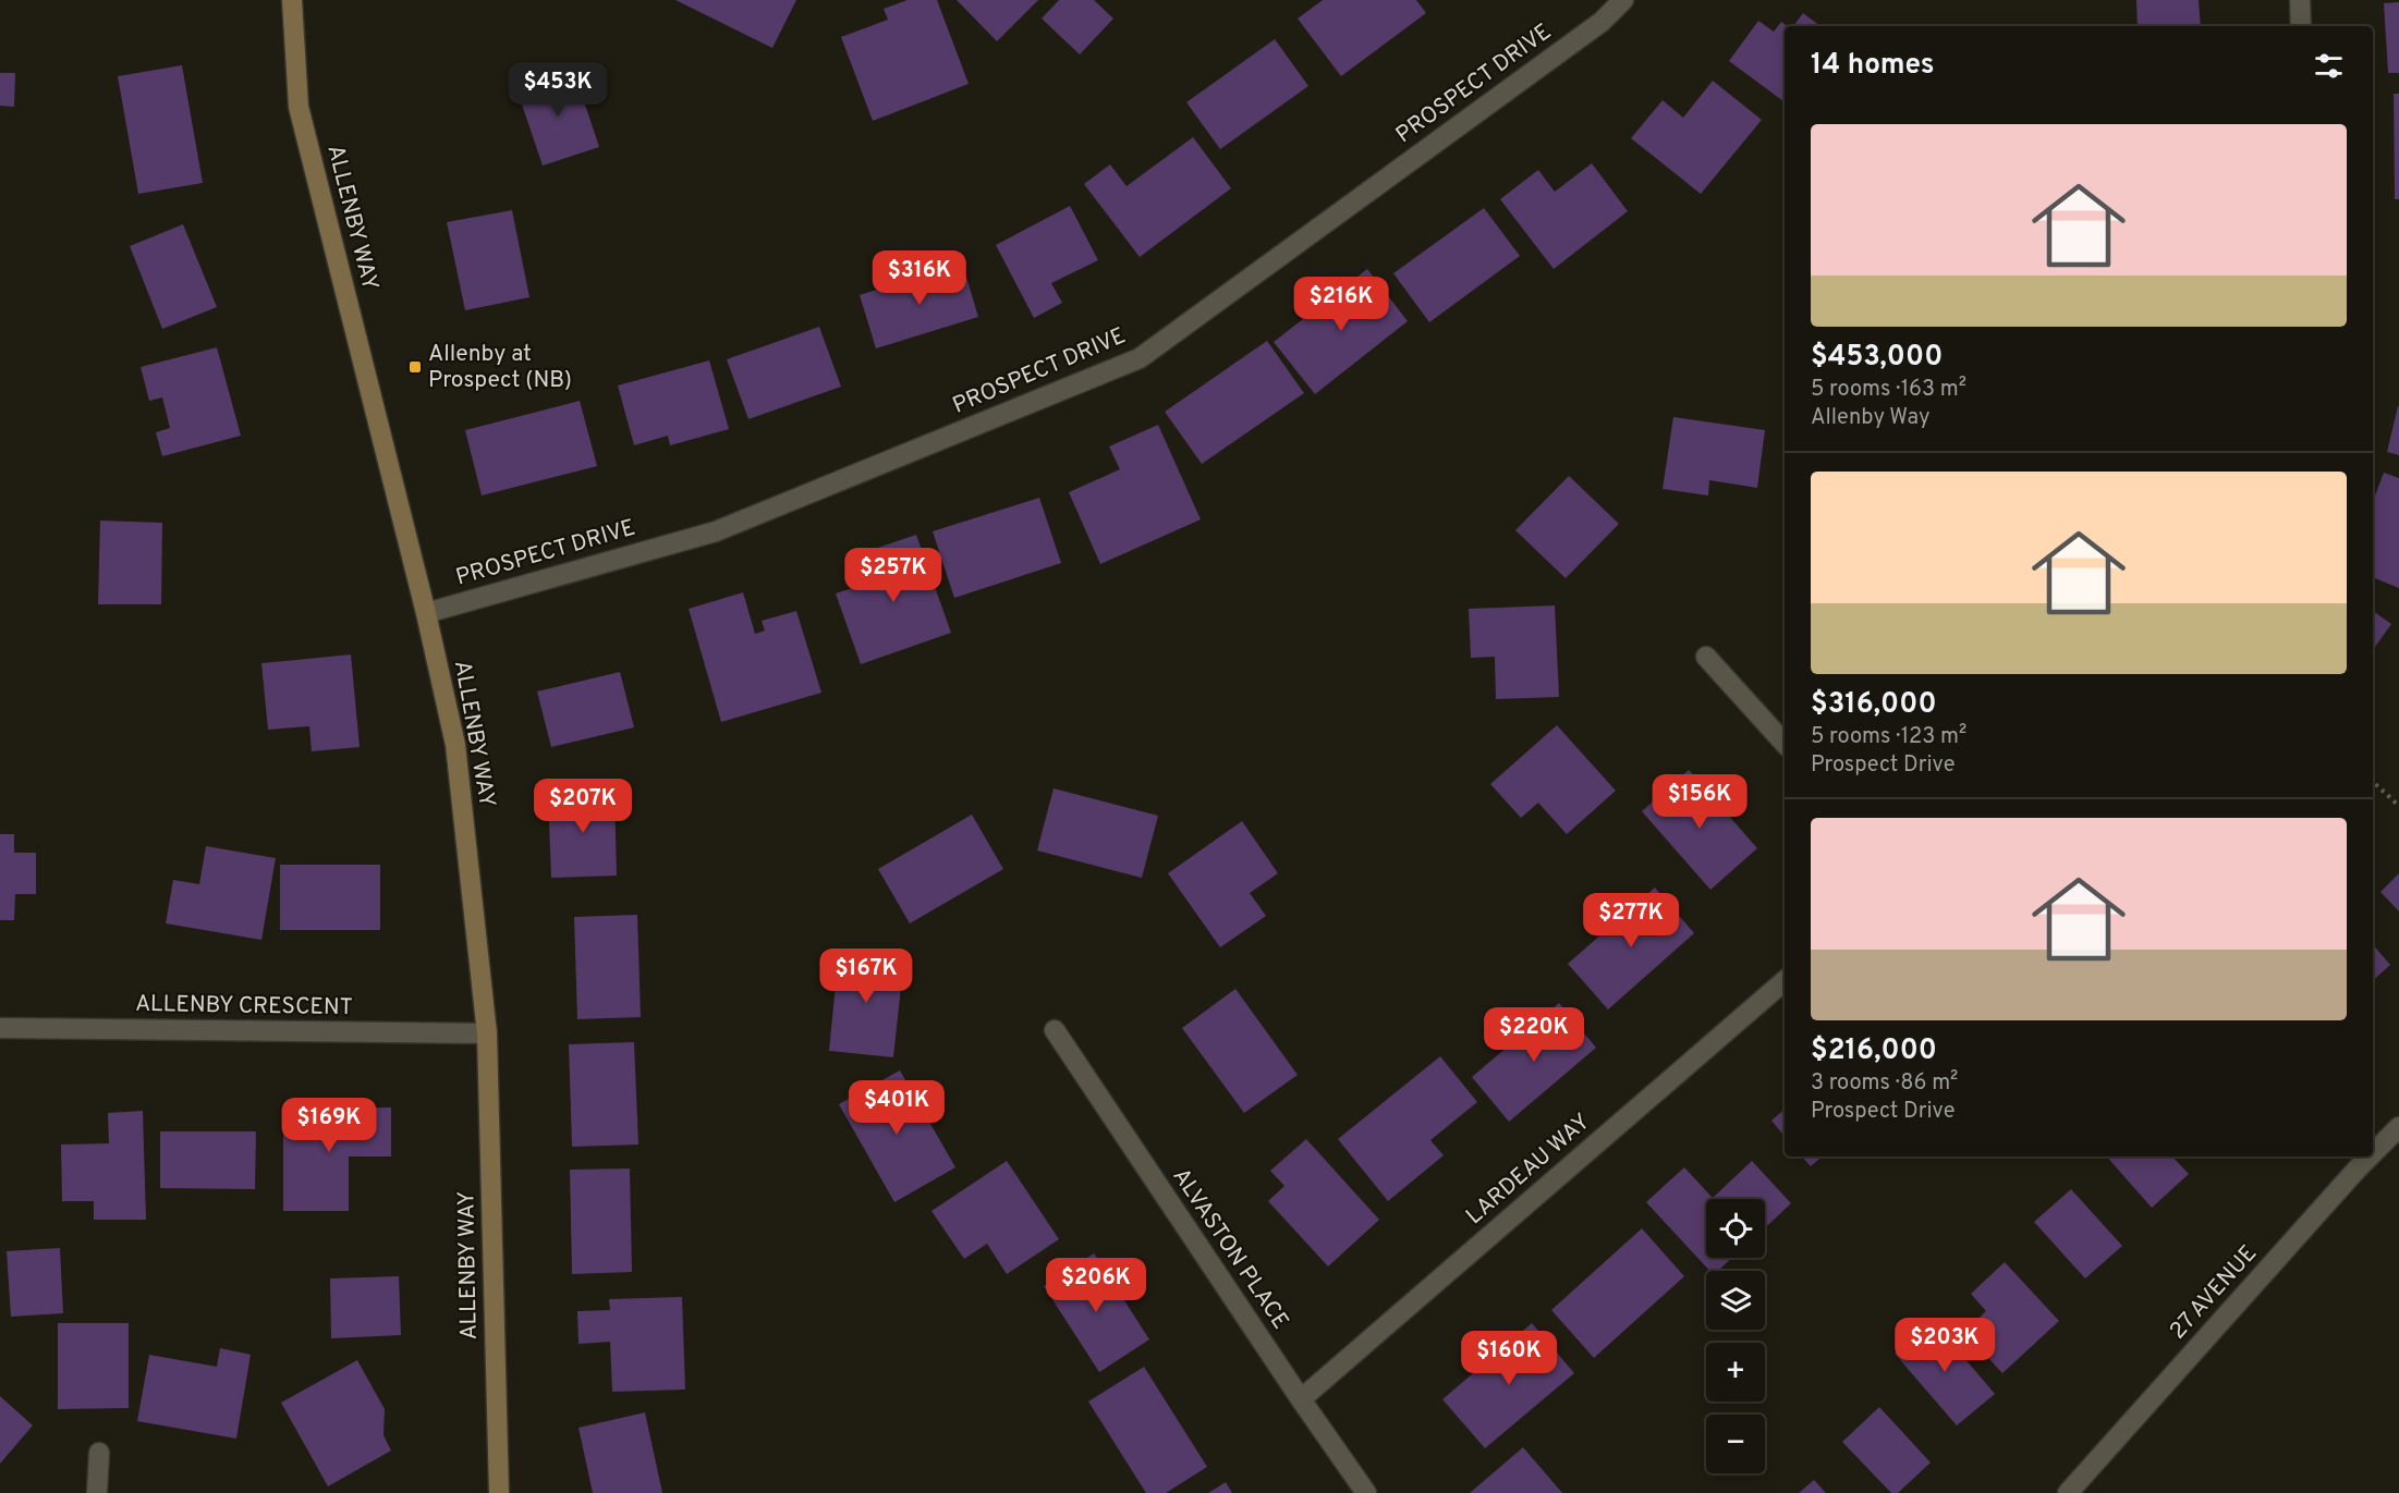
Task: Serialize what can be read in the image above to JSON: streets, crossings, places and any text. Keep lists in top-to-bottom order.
{
  "streets": {
    "street": [
      "PROSPECT DRIVE",
      "ALLENBY WAY",
      "ALLENBY CRESCENT",
      "LARDEAU WAY",
      "ALVASTON PLACE",
      "27 AVENUE"
    ]
  },
  "crossings": [
    ["PROSPECT DRIVE", "ALLENBY WAY"],
    ["ALLENBY WAY", "ALLENBY CRESCENT"],
    ["LARDEAU WAY", "ALVASTON PLACE"]
  ],
  "places": {
    "transit": ["Allenby at Prospect (NB)"]
  },
  "page": {
    "heading": "14 homes",
    "price": [
      "$453K",
      "$316K",
      "$216K",
      "$257K",
      "$156K",
      "$207K",
      "$277K",
      "$167K",
      "$220K",
      "$401K",
      "$169K",
      "$206K",
      "$203K",
      "$160K"
    ],
    "list": [
      {
        "name": "$453,000",
        "note": "5 rooms · 163 m² · Allenby Way"
      },
      {
        "name": "$316,000",
        "note": "5 rooms · 123 m² · Prospect Drive"
      },
      {
        "name": "$216,000",
        "note": "3 rooms · 86 m² · Prospect Drive"
      }
    ],
    "map_buttons": ["+", "−"]
  }
}
